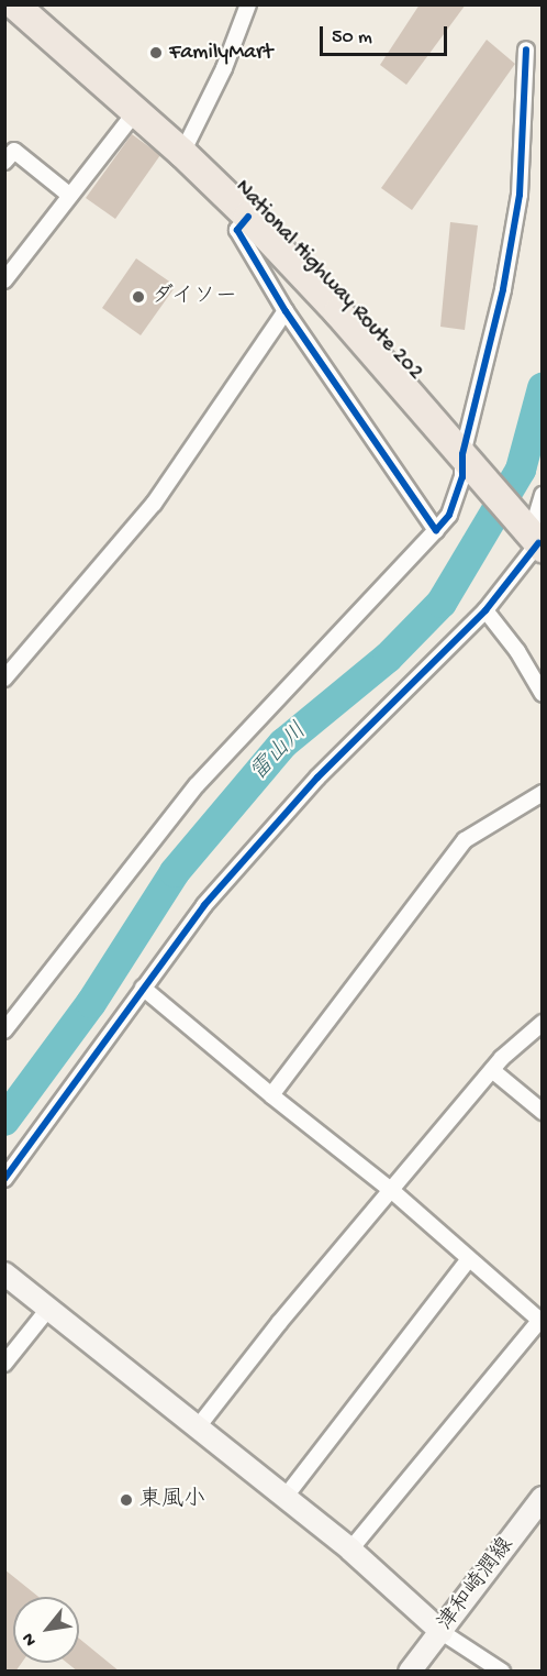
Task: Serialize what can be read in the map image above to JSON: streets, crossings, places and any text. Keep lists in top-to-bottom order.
{
  "streets": {
    "highway": ["National Highway Route 202"],
    "street": ["津和崎潤線"]
  },
  "water": ["雷山川"],
  "places": ["FamilyMart", "ダイソー", "東風小"],
  "scale_bar": "50 m",
  "north": "bottom left"
}
